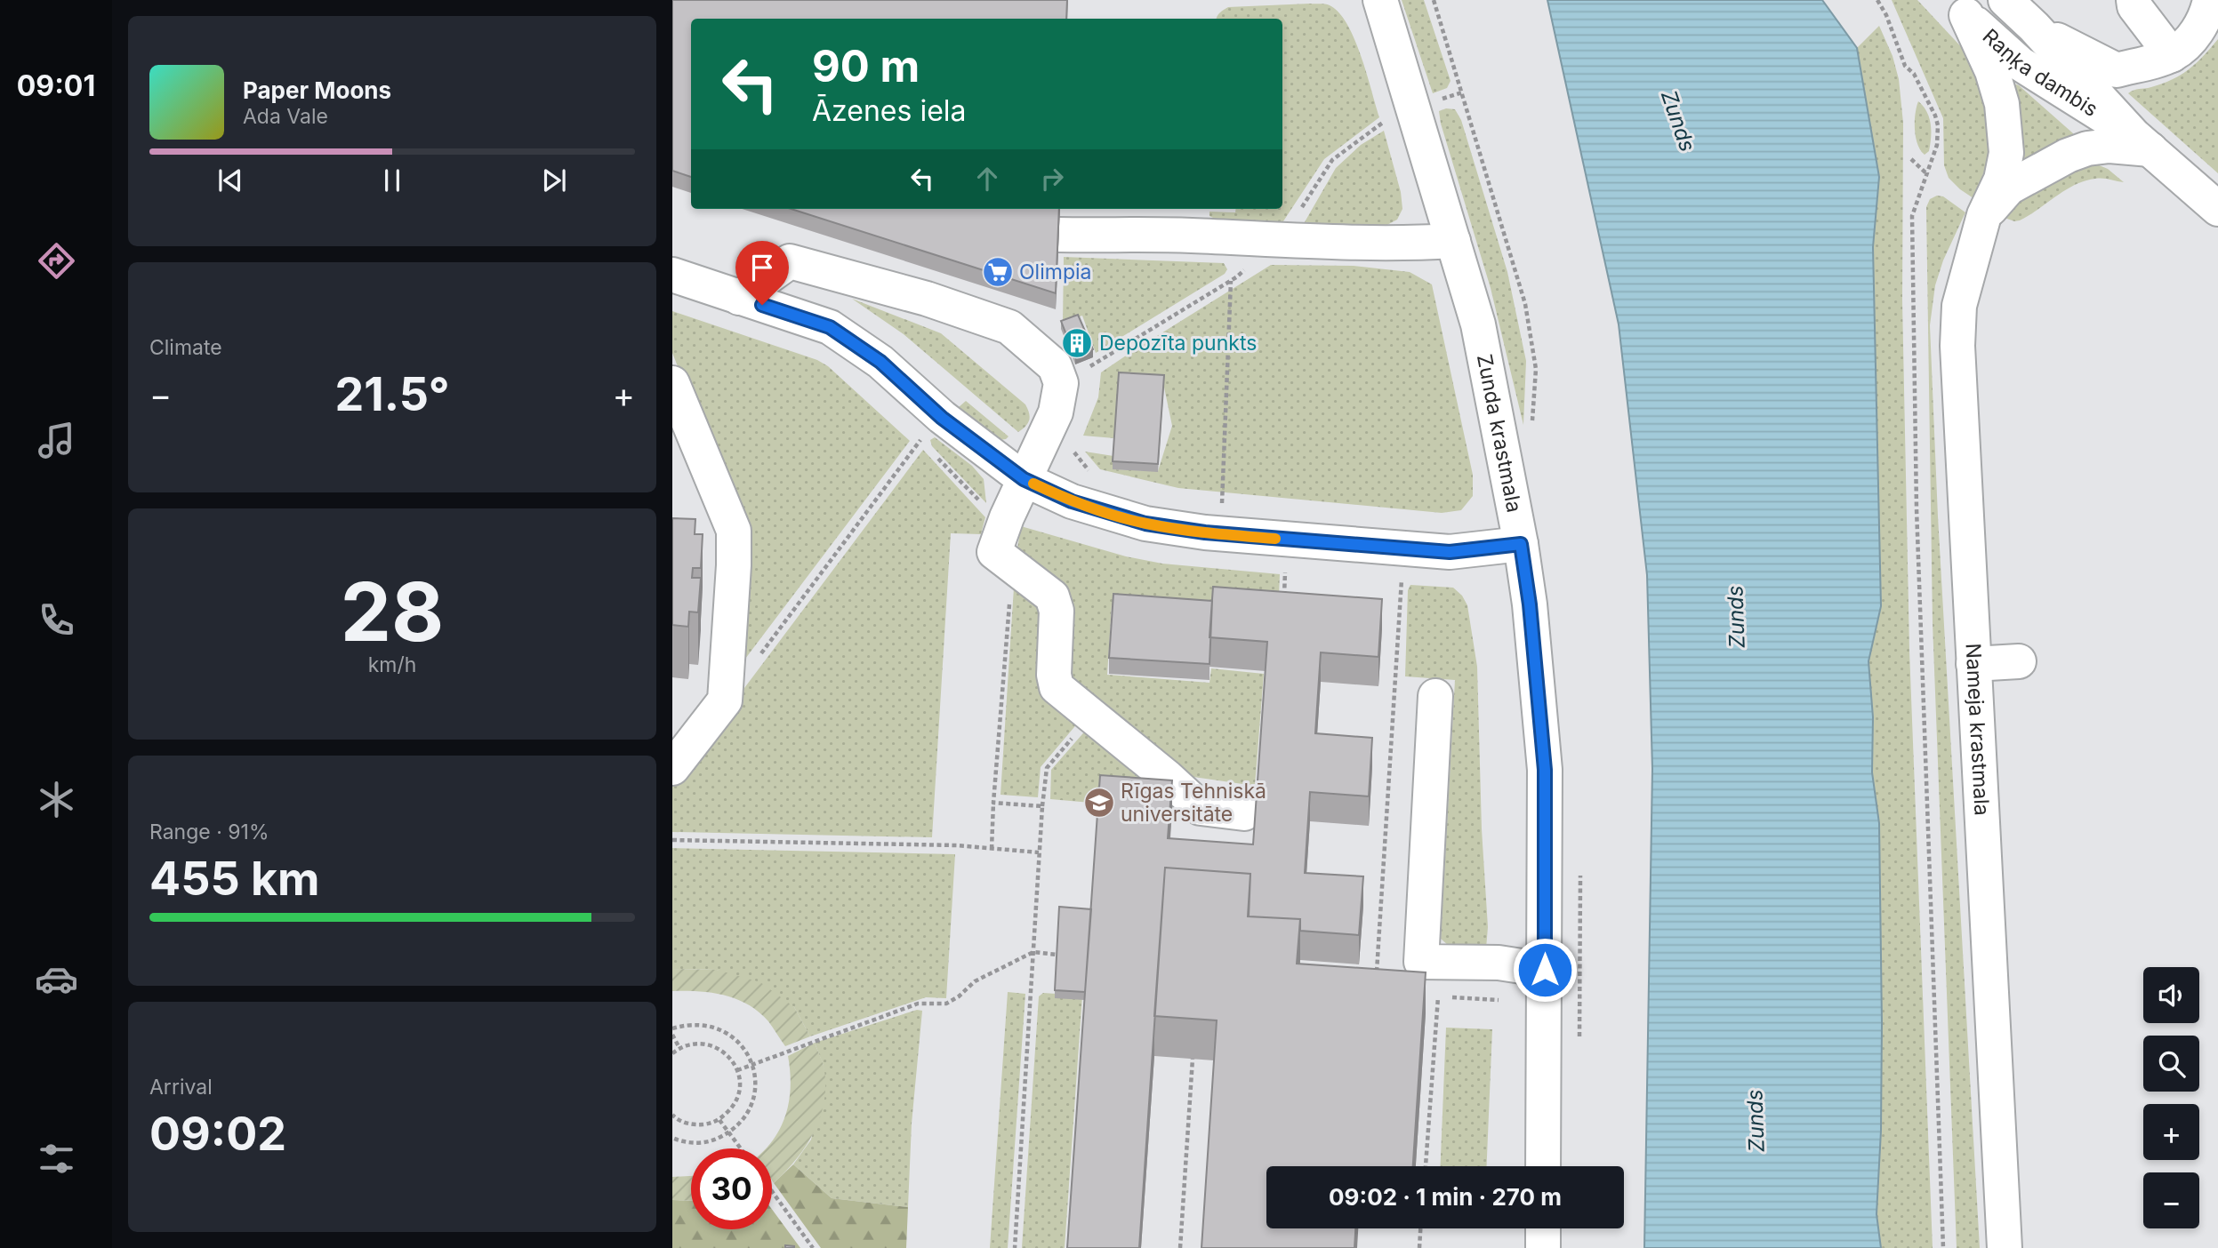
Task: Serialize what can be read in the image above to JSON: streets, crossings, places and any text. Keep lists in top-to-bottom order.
{
  "streets": {
    "street": ["Raņķa dambis", "Zunda krastmala", "Nameja krastmala"]
  },
  "crossings": [
    ["Raņķa dambis", "Nameja krastmala"]
  ],
  "water": ["Zunds"],
  "places": {
    "supermarket": ["Olimpia"],
    "building": ["Depozīta punkts"],
    "school or university": ["Rīgas Tehniskā universitāte"]
  },
  "page": {
    "tabs": "09:01",
    "turn": ["90 m", "Āzenes iela"],
    "song": ["Paper Moons", "Ada Vale"],
    "tile": [
      "Climate",
      ["28", "km/h"],
      ["Range · 91%", "455 km"],
      ["Arrival", "09:02"]
    ],
    "heat": ["−", "21.5°", "+"],
    "map_buttons": ["+", "−"],
    "limit": "30",
    "trip": "09:02 · 1 min · 270 m"
  }
}
